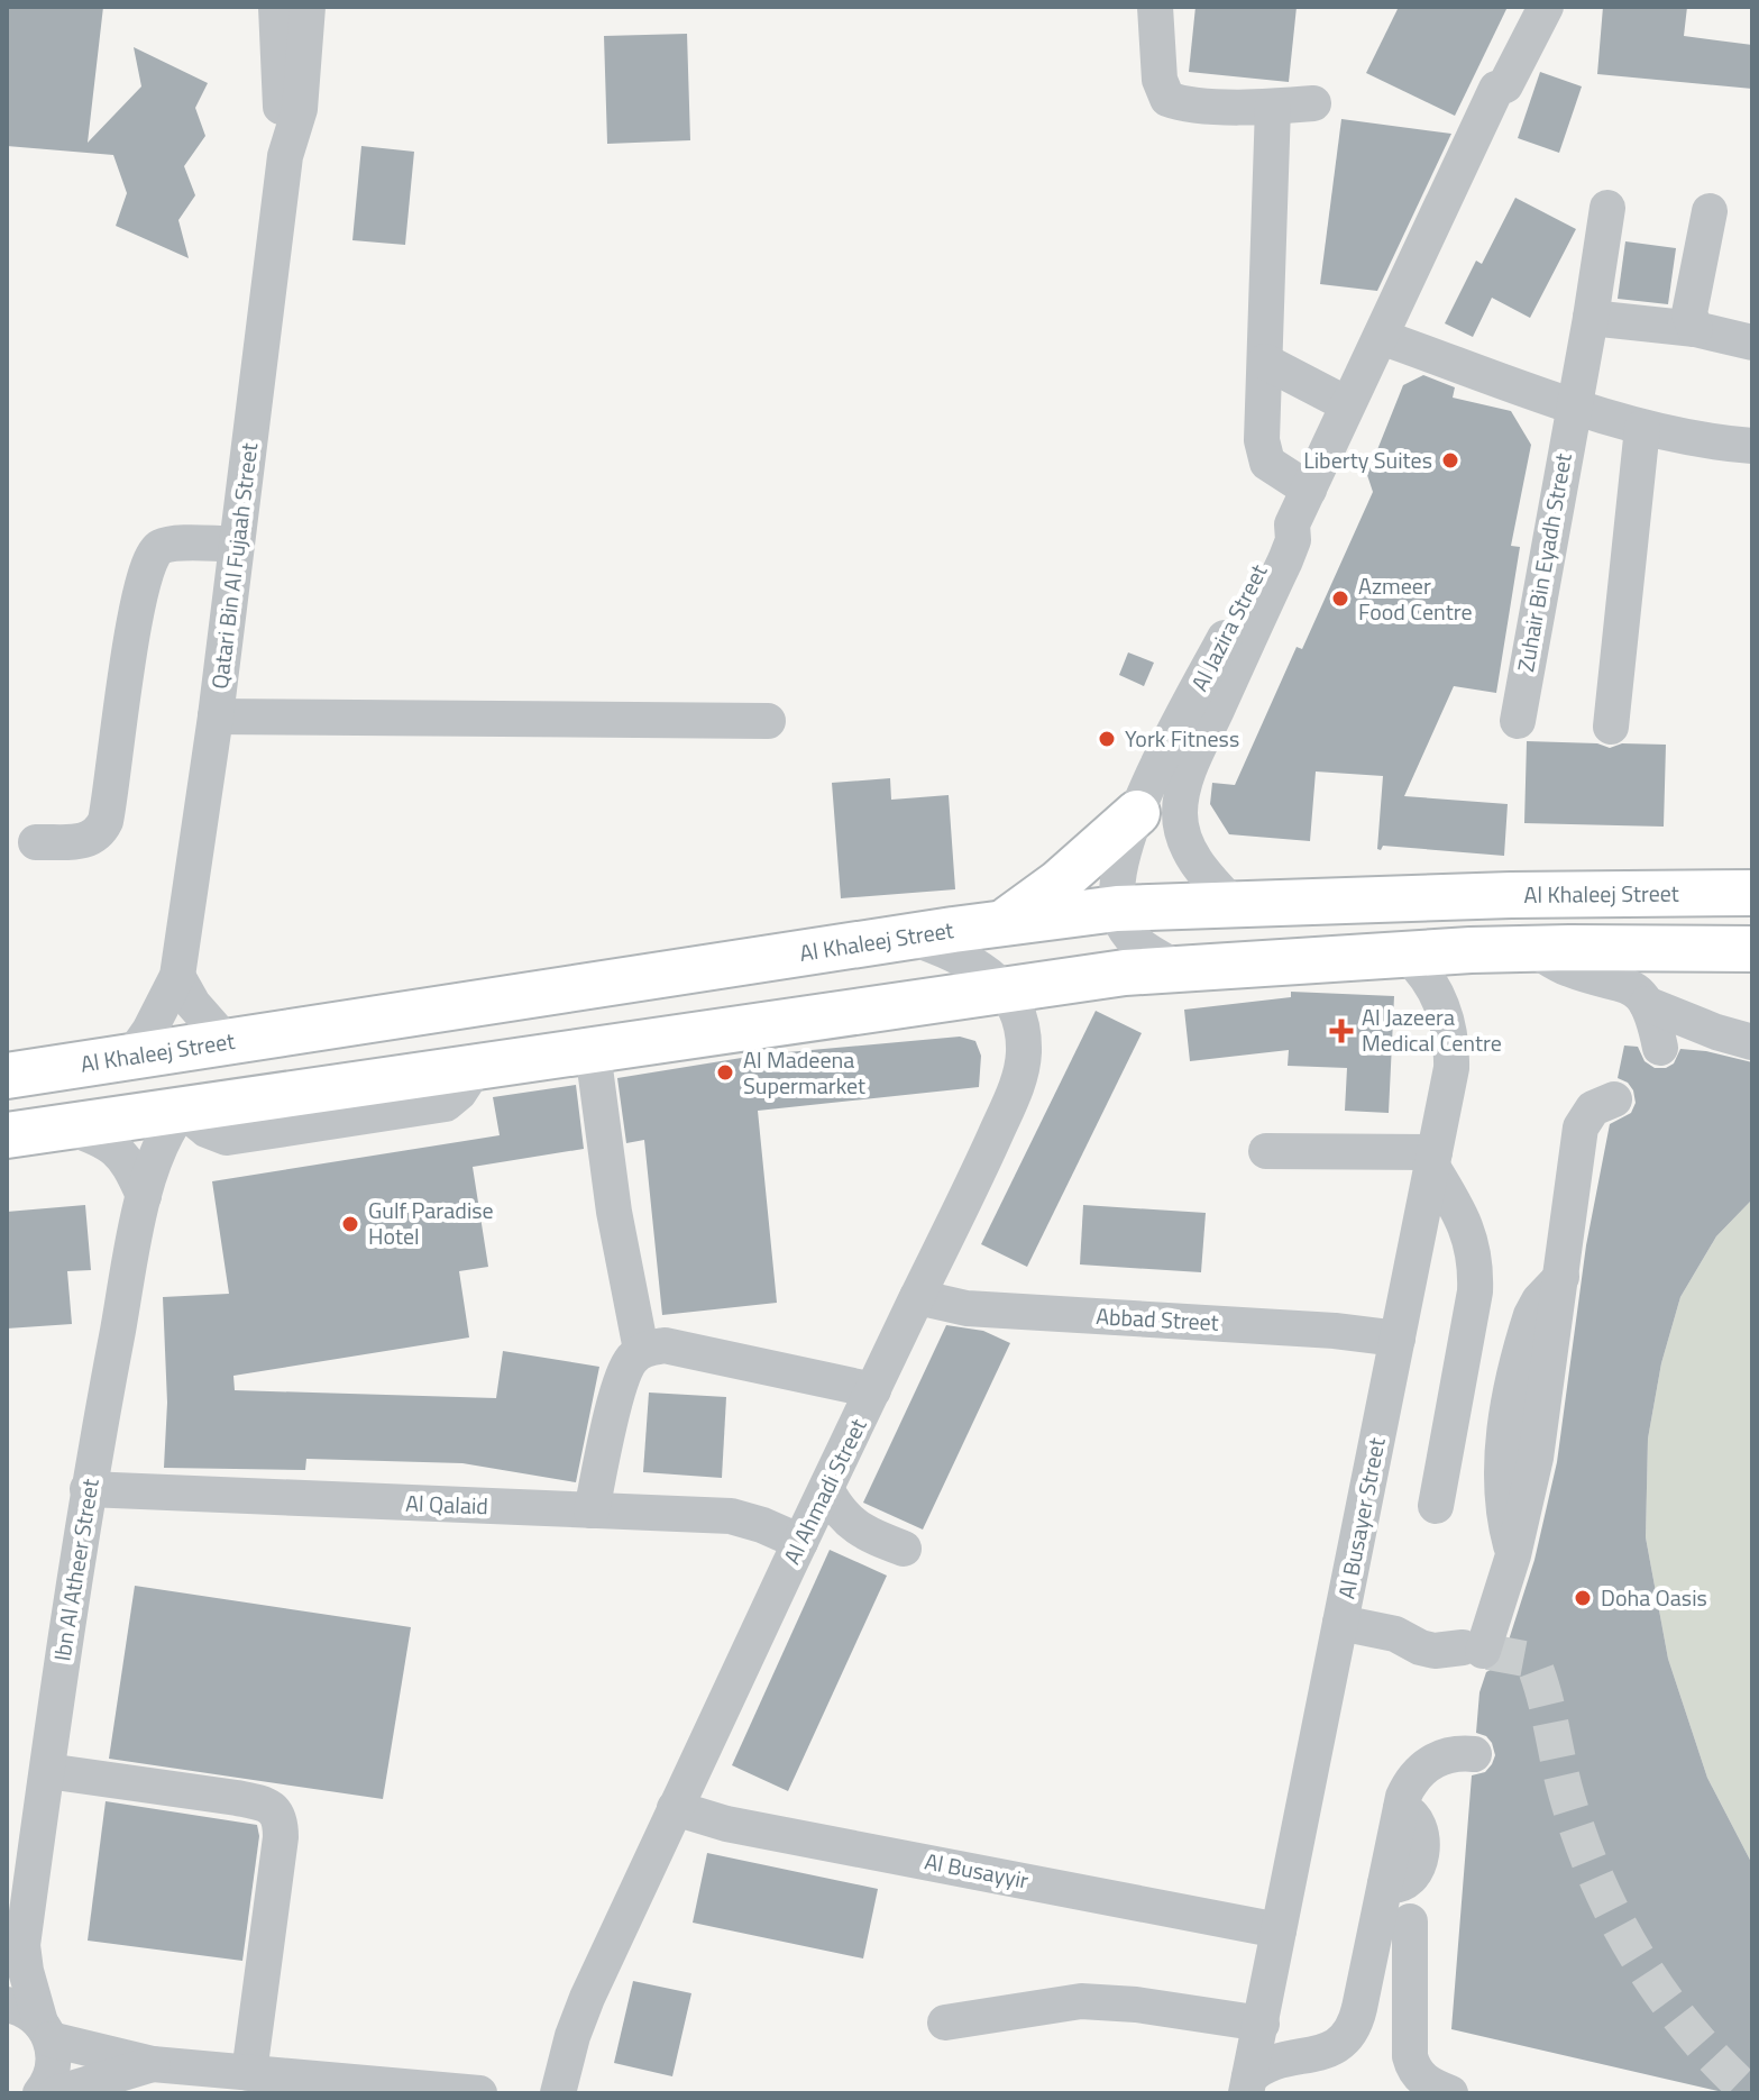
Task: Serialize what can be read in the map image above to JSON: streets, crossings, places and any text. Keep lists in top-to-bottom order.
{
  "streets": {
    "main road": ["Al Khaleej Street"],
    "street": [
      "Zuhair Bin Eyadh Street",
      "Qatari Bin Al Fujaah Street",
      "Al Jazira Street",
      "Abbad Street",
      "Al Ahmadi Street",
      "Al Qalaid",
      "Al Busayer Street",
      "Ibn Al Atheer Street",
      "Al Busayyir"
    ]
  },
  "crossings": [
    ["Qatari Bin Al Fujaah Street", "Al Khaleej Street"],
    ["Al Jazira Street", "Al Khaleej Street"],
    ["Abbad Street", "Al Ahmadi Street"],
    ["Abbad Street", "Al Busayer Street"],
    ["Al Ahmadi Street", "Al Qalaid"],
    ["Al Ahmadi Street", "Al Busayyir"],
    ["Al Qalaid", "Ibn Al Atheer Street"],
    ["Al Busayer Street", "Al Busayyir"]
  ],
  "places": {
    "other": [
      "Liberty Suites",
      "Azmeer Food Centre",
      "York Fitness",
      "Al Madeena Supermarket",
      "Gulf Paradise Hotel",
      "Doha Oasis"
    ],
    "health": ["Al Jazeera Medical Centre"]
  }
}
